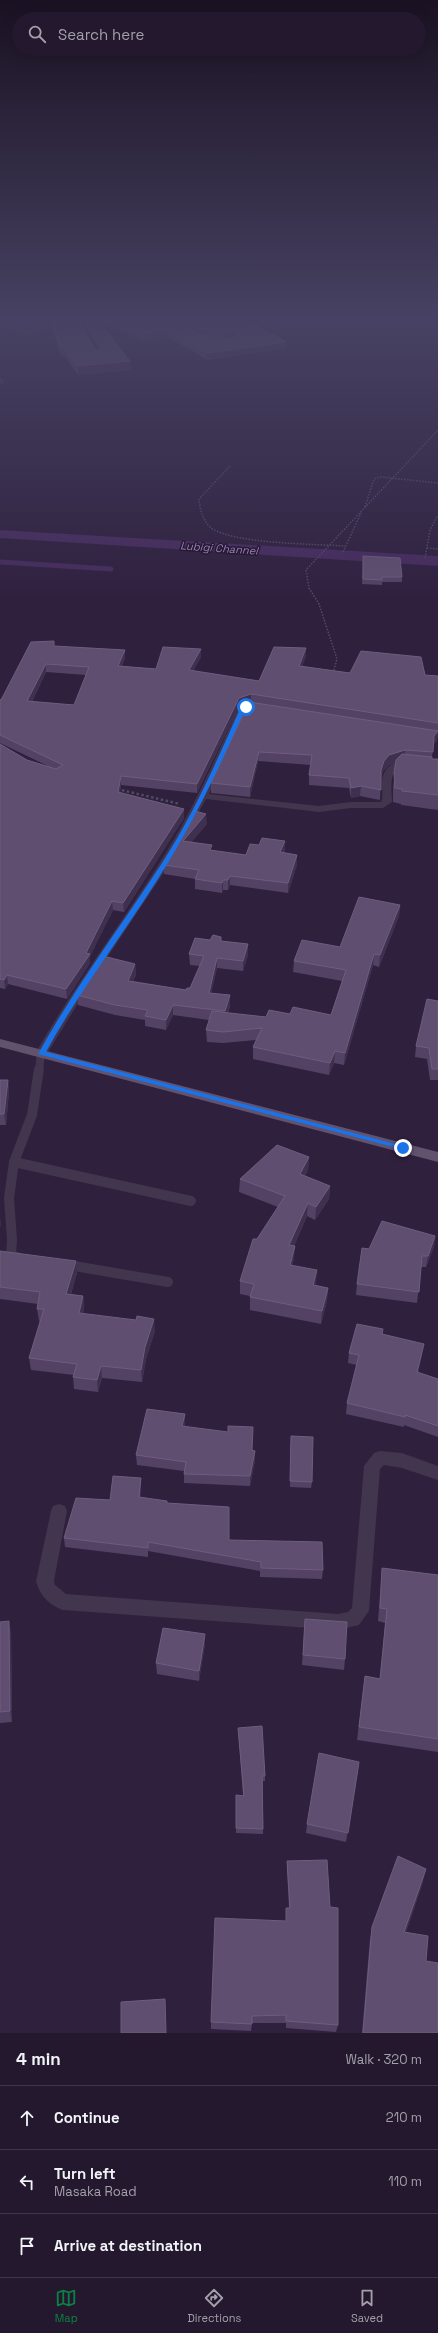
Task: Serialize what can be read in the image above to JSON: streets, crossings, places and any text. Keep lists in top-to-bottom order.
{
  "water": ["Lubigi Channel"],
  "page": {
    "search": "Search here",
    "heading": ["4 min", "Walk · 320 m"],
    "list": [
      ["Continue", "210 m"],
      ["Turn left", "Masaka Road", "110 m"],
      "Arrive at destination"
    ],
    "nav": ["Map", "Directions", "Saved"]
  }
}
